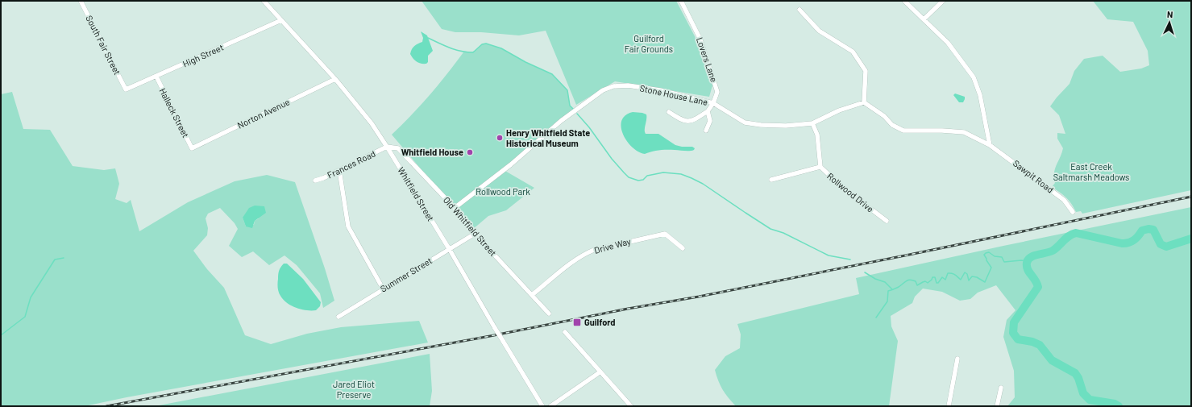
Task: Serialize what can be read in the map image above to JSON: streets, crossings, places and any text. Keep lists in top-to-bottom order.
{
  "streets": {
    "street": [
      "South Fair Street",
      "High Street",
      "Lovers Lane",
      "Stone House Lane",
      "Halleck Street",
      "Norton Avenue",
      "Frances Road",
      "Sawpit Road",
      "Rollwood Drive",
      "Whitfield Street",
      "Old Whitfield Street",
      "Drive Way",
      "Summer Street"
    ]
  },
  "crossings": [
    ["South Fair Street", "High Street"],
    ["High Street", "Halleck Street"],
    ["High Street", "Whitfield Street"],
    ["Lovers Lane", "Stone House Lane"],
    ["Stone House Lane", "Rollwood Drive"],
    ["Stone House Lane", "Old Whitfield Street"],
    ["Halleck Street", "Norton Avenue"],
    ["Norton Avenue", "Whitfield Street"],
    ["Frances Road", "Whitfield Street"],
    ["Frances Road", "Old Whitfield Street"],
    ["Whitfield Street", "Old Whitfield Street"],
    ["Whitfield Street", "Summer Street"],
    ["Old Whitfield Street", "Drive Way"],
    ["Old Whitfield Street", "Summer Street"]
  ],
  "parks": [
    "Guilford Fair Grounds",
    "East Creek Saltmarsh Meadows",
    "Rollwood Park",
    "Jared Eliot Preserve"
  ],
  "places": {
    "other": ["Henry Whitfield State Historical Museum", "Whitfield House"],
    "transit": ["Guilford"]
  },
  "north": "top"
}
